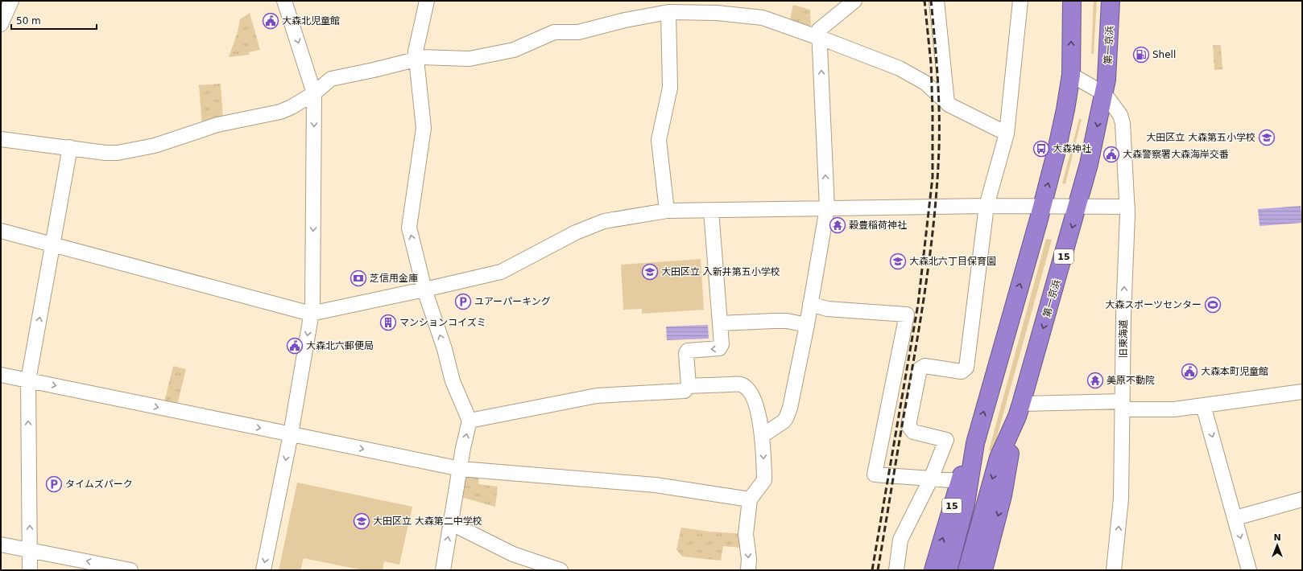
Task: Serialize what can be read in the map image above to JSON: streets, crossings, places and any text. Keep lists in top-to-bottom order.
{
  "streets": {
    "highway": ["第一京浜", "15"],
    "street": ["旧東海道"]
  },
  "crossings": [
    ["第一京浜", "15"],
    ["第一京浜", "旧東海道"],
    ["15", "旧東海道"]
  ],
  "places": {
    "public building": [
      "大森北児童館",
      "大森警察署大森海岸交番",
      "大森北六郵便局",
      "大森本町児童館"
    ],
    "fuel station": ["Shell"],
    "school or university": [
      "大田区立 大森第五小学校",
      "大森北六丁目保育園",
      "大田区立 入新井第五小学校",
      "大田区立 大森第二中学校"
    ],
    "bus stop": ["大森神社"],
    "temple": ["穀豊稲荷神社", "美原不動院"],
    "bank": ["芝信用金庫"],
    "parking": ["ユアーパーキング", "タイムズパーク"],
    "sports": ["大森スポーツセンター"],
    "building": ["マンションコイズミ"]
  },
  "scale_bar": "50 m",
  "north": "top"
}
